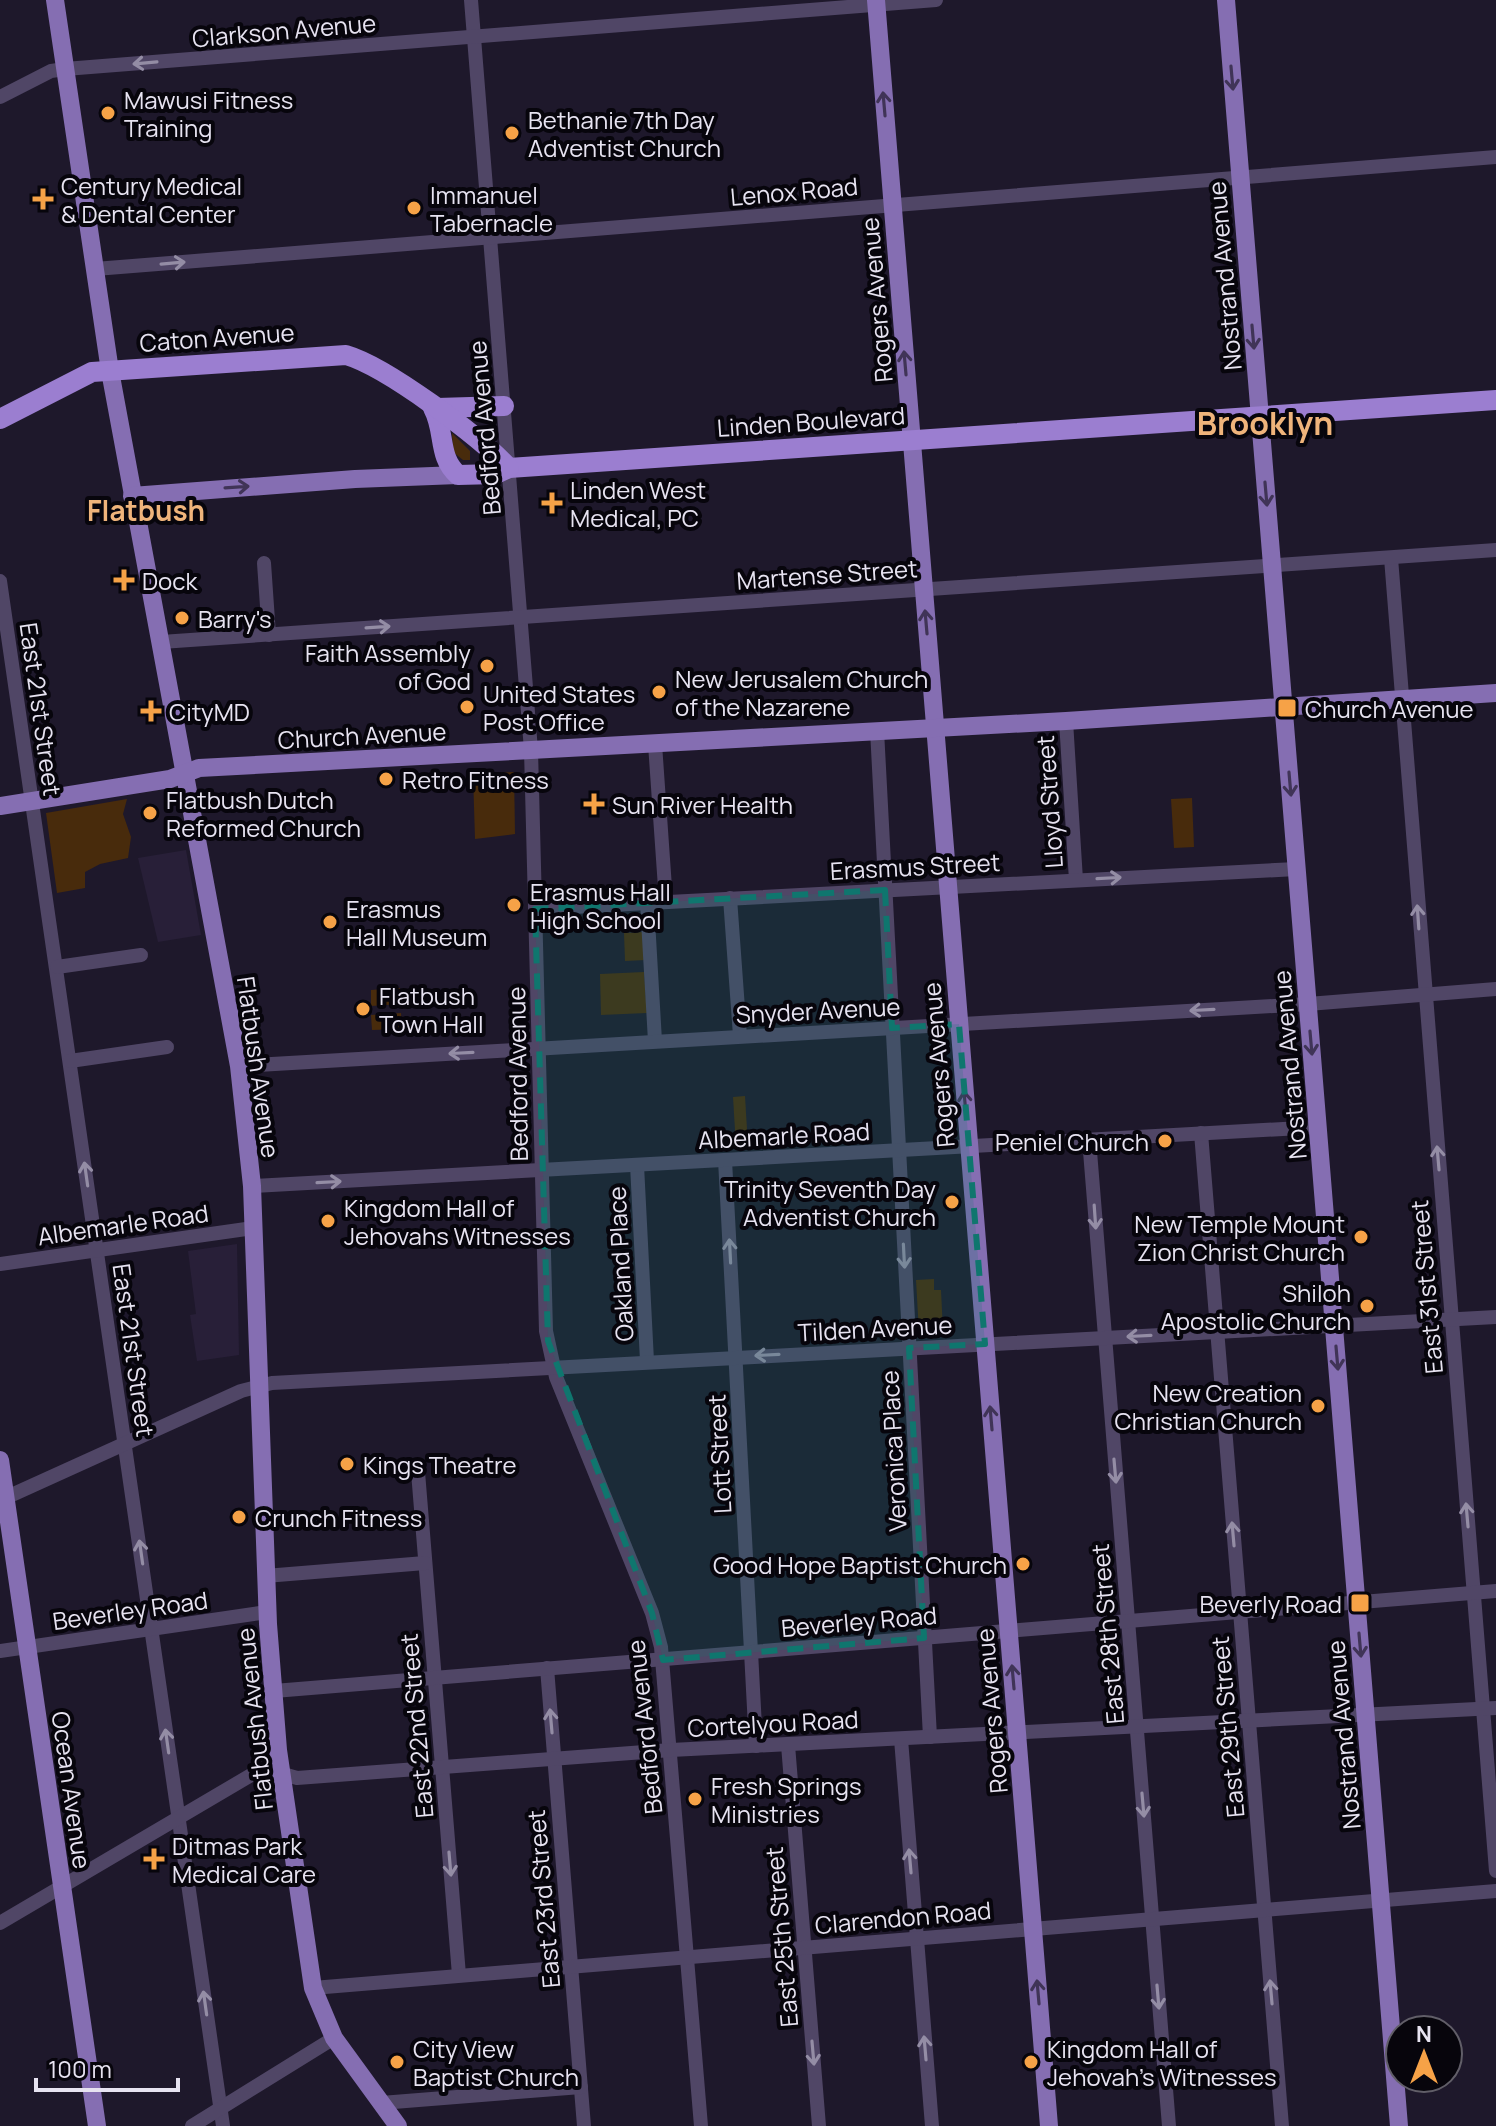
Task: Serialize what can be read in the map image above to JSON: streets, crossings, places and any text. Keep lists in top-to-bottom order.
{
  "streets": {
    "highway": ["Caton Avenue", "Linden Boulevard"],
    "main road": [
      "Nostrand Avenue",
      "Rogers Avenue",
      "Church Avenue",
      "Flatbush Avenue",
      "Ocean Avenue"
    ],
    "street": [
      "Clarkson Avenue",
      "Lenox Road",
      "Bedford Avenue",
      "Martense Street",
      "East 21st Street",
      "Lloyd Street",
      "Erasmus Street",
      "Snyder Avenue",
      "Albemarle Road",
      "Oakland Place",
      "East 31st Street",
      "Tilden Avenue",
      "Veronica Place",
      "Lott Street",
      "Beverley Road",
      "East 28th Street",
      "Cortelyou Road",
      "East 22nd Street",
      "East 29th Street",
      "East 23rd Street",
      "Clarendon Road",
      "East 25th Street"
    ]
  },
  "crossings": [
    ["Clarkson Avenue", "Rogers Avenue"],
    ["Clarkson Avenue", "Bedford Avenue"],
    ["Clarkson Avenue", "Flatbush Avenue"],
    ["Lenox Road", "Nostrand Avenue"],
    ["Lenox Road", "Rogers Avenue"],
    ["Lenox Road", "Bedford Avenue"],
    ["Lenox Road", "Flatbush Avenue"],
    ["Nostrand Avenue", "Linden Boulevard"],
    ["Nostrand Avenue", "Martense Street"],
    ["Nostrand Avenue", "Church Avenue"],
    ["Nostrand Avenue", "Erasmus Street"],
    ["Nostrand Avenue", "Snyder Avenue"],
    ["Nostrand Avenue", "Albemarle Road"],
    ["Nostrand Avenue", "Tilden Avenue"],
    ["Nostrand Avenue", "Beverley Road"],
    ["Nostrand Avenue", "Cortelyou Road"],
    ["Nostrand Avenue", "Clarendon Road"],
    ["Rogers Avenue", "Linden Boulevard"],
    ["Rogers Avenue", "Martense Street"],
    ["Rogers Avenue", "Church Avenue"],
    ["Rogers Avenue", "Erasmus Street"],
    ["Rogers Avenue", "Snyder Avenue"],
    ["Rogers Avenue", "Albemarle Road"],
    ["Rogers Avenue", "Tilden Avenue"],
    ["Rogers Avenue", "Beverley Road"],
    ["Rogers Avenue", "Cortelyou Road"],
    ["Rogers Avenue", "Clarendon Road"],
    ["Caton Avenue", "Linden Boulevard"],
    ["Caton Avenue", "Bedford Avenue"],
    ["Caton Avenue", "Flatbush Avenue"],
    ["Linden Boulevard", "Bedford Avenue"],
    ["Linden Boulevard", "Flatbush Avenue"],
    ["Bedford Avenue", "Martense Street"],
    ["Bedford Avenue", "Church Avenue"],
    ["Bedford Avenue", "Erasmus Street"],
    ["Bedford Avenue", "Snyder Avenue"],
    ["Bedford Avenue", "Albemarle Road"],
    ["Bedford Avenue", "Tilden Avenue"],
    ["Bedford Avenue", "Beverley Road"],
    ["Bedford Avenue", "Cortelyou Road"],
    ["Bedford Avenue", "Clarendon Road"],
    ["Martense Street", "Flatbush Avenue"],
    ["Martense Street", "East 31st Street"],
    ["East 21st Street", "Church Avenue"],
    ["East 21st Street", "Albemarle Road"],
    ["East 21st Street", "Beverley Road"],
    ["East 21st Street", "Cortelyou Road"],
    ["Church Avenue", "Lloyd Street"],
    ["Church Avenue", "Flatbush Avenue"],
    ["Church Avenue", "East 31st Street"],
    ["Church Avenue", "Veronica Place"],
    ["Lloyd Street", "Erasmus Street"],
    ["Erasmus Street", "Veronica Place"],
    ["Snyder Avenue", "Flatbush Avenue"],
    ["Snyder Avenue", "East 31st Street"],
    ["Snyder Avenue", "Veronica Place"],
    ["Flatbush Avenue", "Albemarle Road"],
    ["Flatbush Avenue", "Tilden Avenue"],
    ["Flatbush Avenue", "Beverley Road"],
    ["Flatbush Avenue", "Cortelyou Road"],
    ["Flatbush Avenue", "Clarendon Road"],
    ["Albemarle Road", "Oakland Place"],
    ["Albemarle Road", "Veronica Place"],
    ["Albemarle Road", "Lott Street"],
    ["Albemarle Road", "East 28th Street"],
    ["Albemarle Road", "East 29th Street"],
    ["Oakland Place", "Tilden Avenue"],
    ["East 31st Street", "Tilden Avenue"],
    ["East 31st Street", "Beverley Road"],
    ["East 31st Street", "Cortelyou Road"],
    ["Tilden Avenue", "Veronica Place"],
    ["Tilden Avenue", "Lott Street"],
    ["Tilden Avenue", "East 28th Street"],
    ["Tilden Avenue", "East 29th Street"],
    ["Veronica Place", "Beverley Road"],
    ["Veronica Place", "Cortelyou Road"],
    ["Lott Street", "Beverley Road"],
    ["Lott Street", "Cortelyou Road"],
    ["Beverley Road", "East 28th Street"],
    ["Beverley Road", "East 22nd Street"],
    ["Beverley Road", "East 29th Street"],
    ["Beverley Road", "Ocean Avenue"],
    ["Beverley Road", "East 23rd Street"],
    ["East 28th Street", "Cortelyou Road"],
    ["East 28th Street", "Clarendon Road"],
    ["Cortelyou Road", "East 22nd Street"],
    ["Cortelyou Road", "East 29th Street"],
    ["Cortelyou Road", "Ocean Avenue"],
    ["Cortelyou Road", "East 23rd Street"],
    ["Cortelyou Road", "East 25th Street"],
    ["East 22nd Street", "Clarendon Road"],
    ["East 29th Street", "Clarendon Road"],
    ["East 23rd Street", "Clarendon Road"],
    ["Clarendon Road", "East 25th Street"]
  ],
  "one_way": [
    "Clarkson Avenue",
    "Nostrand Avenue",
    "Rogers Avenue",
    "East 21st Street",
    "Snyder Avenue",
    "East 31st Street",
    "East 28th Street",
    "East 22nd Street",
    "East 29th Street"
  ],
  "districts": ["Brooklyn", "Flatbush"],
  "places": {
    "other": [
      "Mawusi Fitness Training",
      "Bethanie 7th Day Adventist Church",
      "Immanuel Tabernacle",
      "Barry's",
      "Faith Assembly of God",
      "New Jerusalem Church of the Nazarene",
      "United States Post Office",
      "Retro Fitness",
      "Flatbush Dutch Reformed Church",
      "Erasmus Hall High School",
      "Erasmus Hall Museum",
      "Flatbush Town Hall",
      "Peniel Church",
      "Trinity Seventh Day Adventist Church",
      "Kingdom Hall of Jehovahs Witnesses",
      "New Temple Mount Zion Christ Church",
      "Shiloh Apostolic Church",
      "New Creation Christian Church",
      "Kings Theatre",
      "Crunch Fitness",
      "Good Hope Baptist Church",
      "Fresh Springs Ministries",
      "City View Baptist Church",
      "Kingdom Hall of Jehovah's Witnesses"
    ],
    "health": [
      "Century Medical & Dental Center",
      "Linden West Medical, PC",
      "Dock",
      "CityMD",
      "Sun River Health",
      "Ditmas Park Medical Care"
    ],
    "transit": ["Church Avenue", "Beverly Road"]
  },
  "scale_bar": "100 m",
  "north": "top"
}
